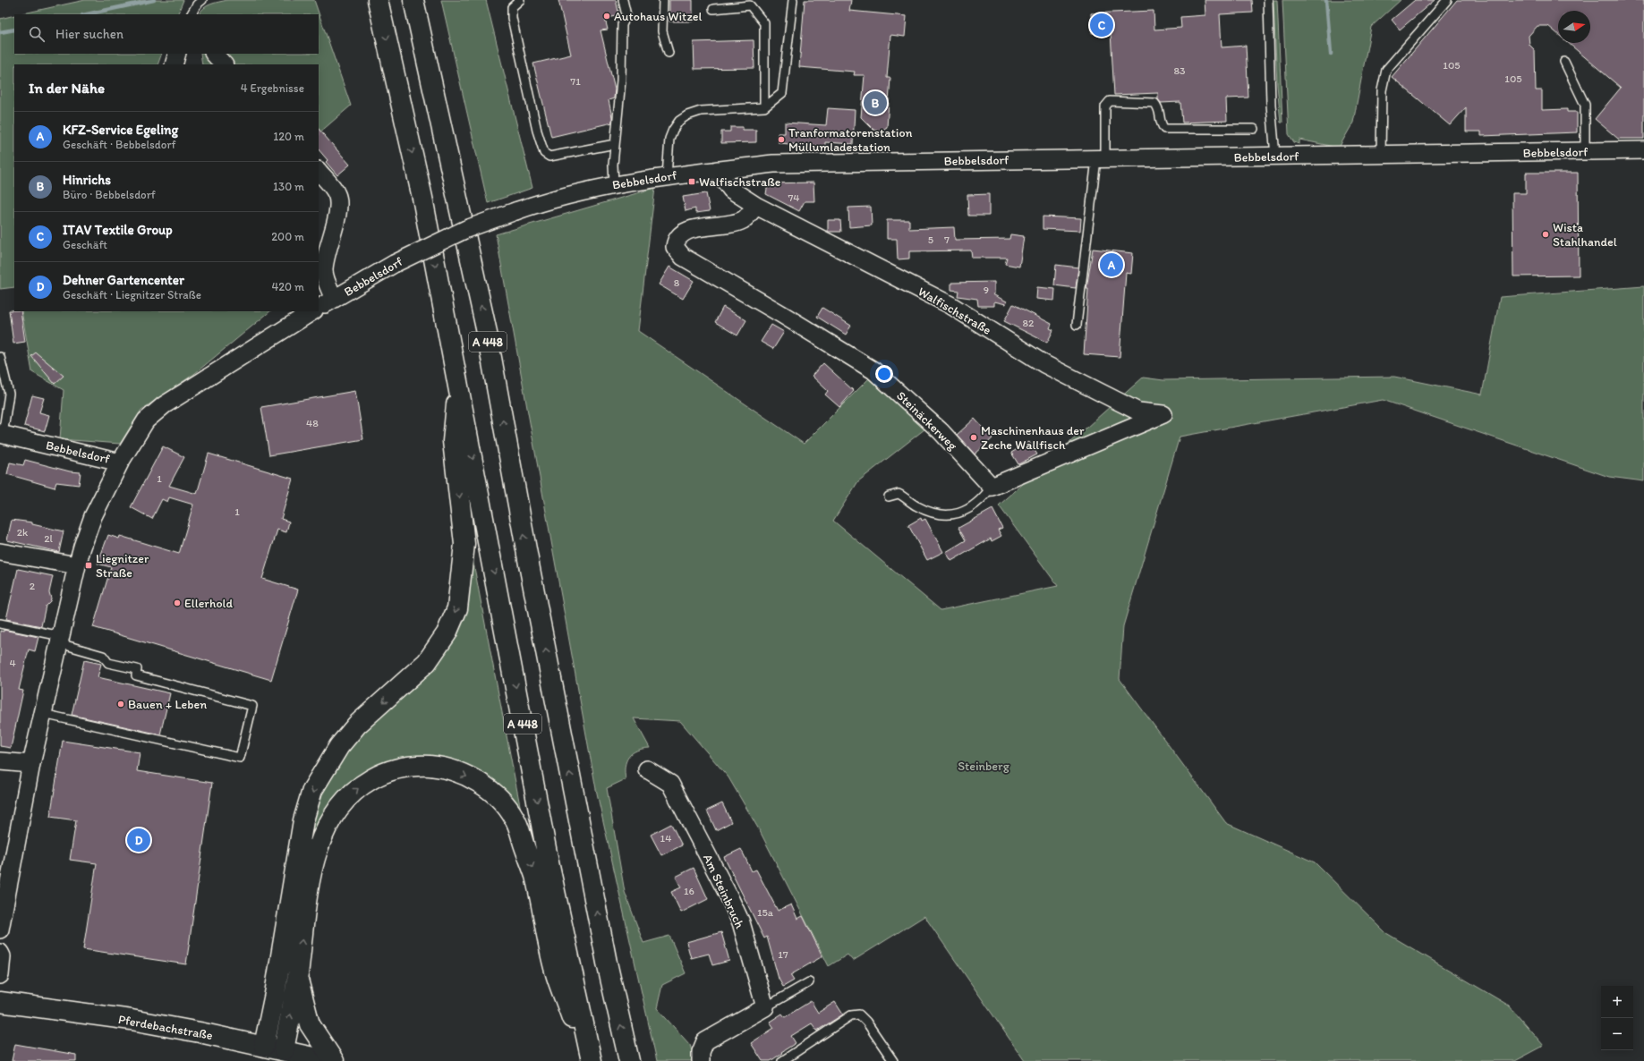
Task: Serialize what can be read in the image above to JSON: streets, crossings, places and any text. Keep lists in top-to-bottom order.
{
  "streets": {
    "main road": ["A 448", "Pferdebachstraße"],
    "street": [
      "Bebbelsdorf",
      "Walfischstraße",
      "Steinäckerweg",
      "Am Steinbruch"
    ]
  },
  "crossings": [
    ["Bebbelsdorf", "Walfischstraße"],
    ["Walfischstraße", "Steinäckerweg"]
  ],
  "parks": ["Steinberg"],
  "places": {
    "other": [
      "Autohaus Witzel",
      "Tranformatorenstation Müllumladestation",
      "Wista Stahlhandel",
      "Maschinenhaus der Zeche Wallfisch",
      "Ellerhold",
      "Bauen + Leben"
    ],
    "transit": ["Walfischstraße", "Liegnitzer Straße"]
  },
  "house_numbers": [
    "105",
    "83",
    "105",
    "71",
    "74",
    "5",
    "7",
    "8",
    "9",
    "82",
    "48",
    "1",
    "1",
    "2k",
    "2l",
    "2",
    "4",
    "14",
    "16",
    "15a",
    "17"
  ],
  "north": "right",
  "page": {
    "pins": [
      "C",
      "B",
      "A",
      "D"
    ],
    "search": "Hier suchen",
    "heading": ["In der Nähe", "4 Ergebnisse"],
    "list": [
      {
        "mark": "A",
        "name": "KFZ-Service Egeling",
        "note": "Geschäft · Bebbelsdorf",
        "value": "120 m"
      },
      {
        "mark": "B",
        "name": "Hinrichs",
        "note": "Büro · Bebbelsdorf",
        "value": "130 m"
      },
      {
        "mark": "C",
        "name": "ITAV Textile Group",
        "note": "Geschäft",
        "value": "200 m"
      },
      {
        "mark": "D",
        "name": "Dehner Gartencenter",
        "note": "Geschäft · Liegnitzer Straße",
        "value": "420 m"
      }
    ],
    "map_buttons": ["+", "−"]
  }
}
